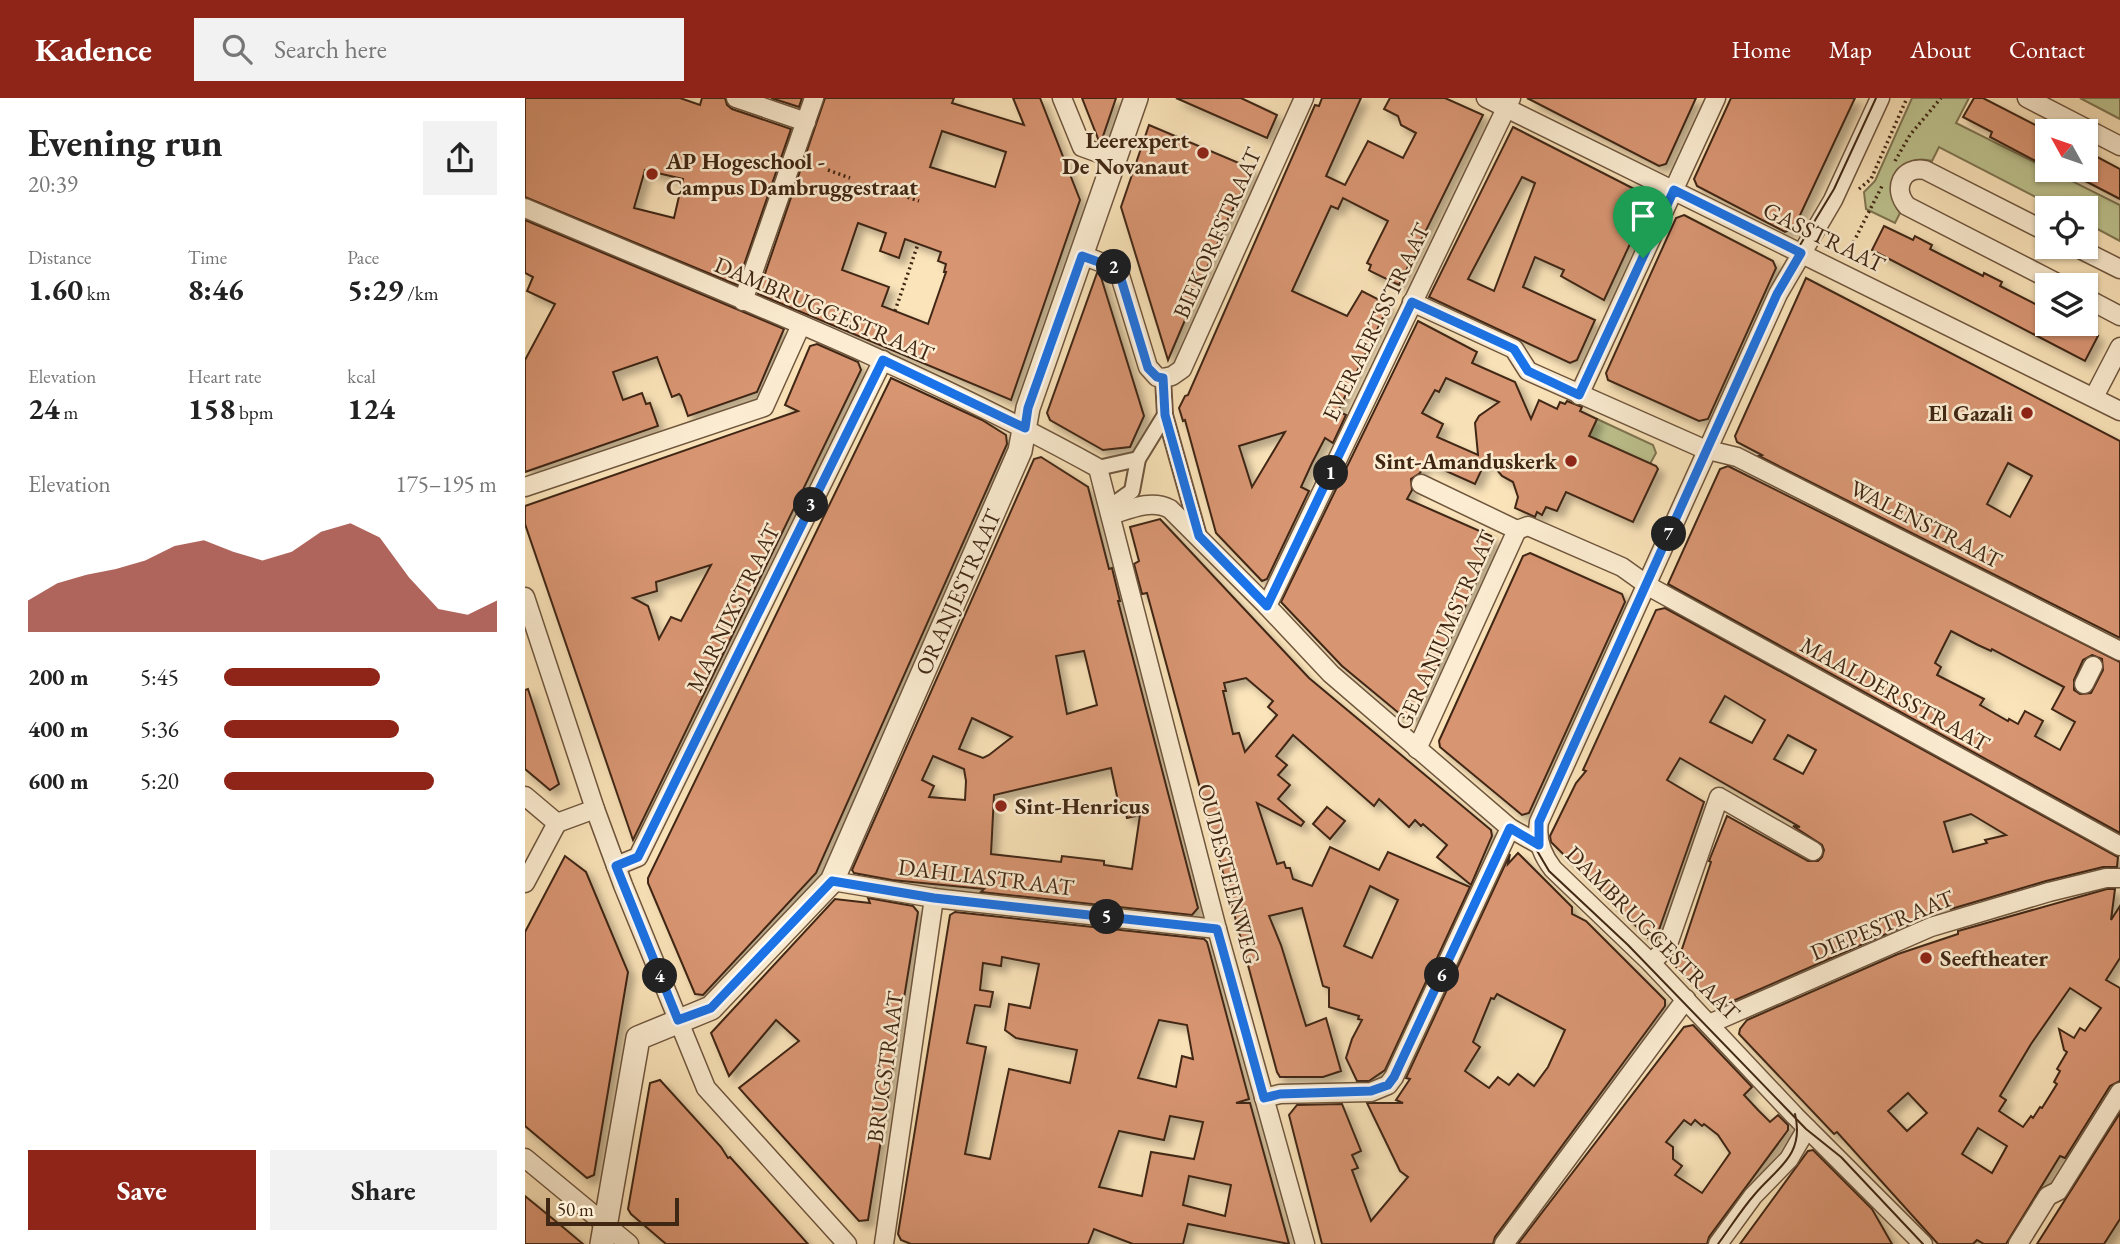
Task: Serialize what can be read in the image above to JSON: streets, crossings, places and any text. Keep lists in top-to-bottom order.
{
  "streets": {
    "street": [
      "BIEKORFSTRAAT",
      "GASSTRAAT",
      "DAMBRUGGESTRAAT",
      "EVERAERTSSTRAAT",
      "WALENSTRAAT",
      "ORANJESTRAAT",
      "MARNIXSTRAAT",
      "GERANIUMSTRAAT",
      "MAALDERSSTRAAT",
      "OUDESTEENWEG",
      "DAHLIASTRAAT",
      "DIEPESTRAAT",
      "BRUGSTRAAT"
    ]
  },
  "crossings": [
    ["GASSTRAAT", "EVERAERTSSTRAAT"],
    ["DAMBRUGGESTRAAT", "EVERAERTSSTRAAT"],
    ["DAMBRUGGESTRAAT", "ORANJESTRAAT"],
    ["DAMBRUGGESTRAAT", "MARNIXSTRAAT"],
    ["DAMBRUGGESTRAAT", "GERANIUMSTRAAT"],
    ["DAMBRUGGESTRAAT", "OUDESTEENWEG"],
    ["DAMBRUGGESTRAAT", "DIEPESTRAAT"],
    ["EVERAERTSSTRAAT", "WALENSTRAAT"],
    ["ORANJESTRAAT", "DAHLIASTRAAT"],
    ["GERANIUMSTRAAT", "MAALDERSSTRAAT"],
    ["OUDESTEENWEG", "DAHLIASTRAAT"],
    ["DAHLIASTRAAT", "BRUGSTRAAT"]
  ],
  "places": [
    "Leerexpert De Novanaut",
    "AP Hogeschool - Campus Dambruggestraat",
    "El Gazali",
    "Sint-Amanduskerk",
    "Sint-Henricus",
    "Seeftheater"
  ],
  "scale_bar": "50 m",
  "north": "top left",
  "page": {
    "header": "Kadence",
    "search": "Search here",
    "nav": [
      "Home",
      "Map",
      "About",
      "Contact"
    ],
    "heading": ["Evening run", "20:39"],
    "stats": [
      ["Distance", "1.60 km"],
      ["Time", "8:46"],
      ["Pace", "5:29 /km"],
      ["Elevation", "24 m"],
      ["Heart rate", "158 bpm"],
      ["kcal", "124"]
    ],
    "pins": [
      "2",
      "1",
      "3",
      "7",
      "5",
      "6",
      "4"
    ],
    "chart": ["Elevation", "175–195 m"],
    "list": [
      {
        "name": "200 m",
        "note": "5:45"
      },
      {
        "name": "400 m",
        "note": "5:36"
      },
      {
        "name": "600 m",
        "note": "5:20"
      }
    ],
    "buttons": ["Save", "Share"],
    "scale": "50 m"
  }
}
